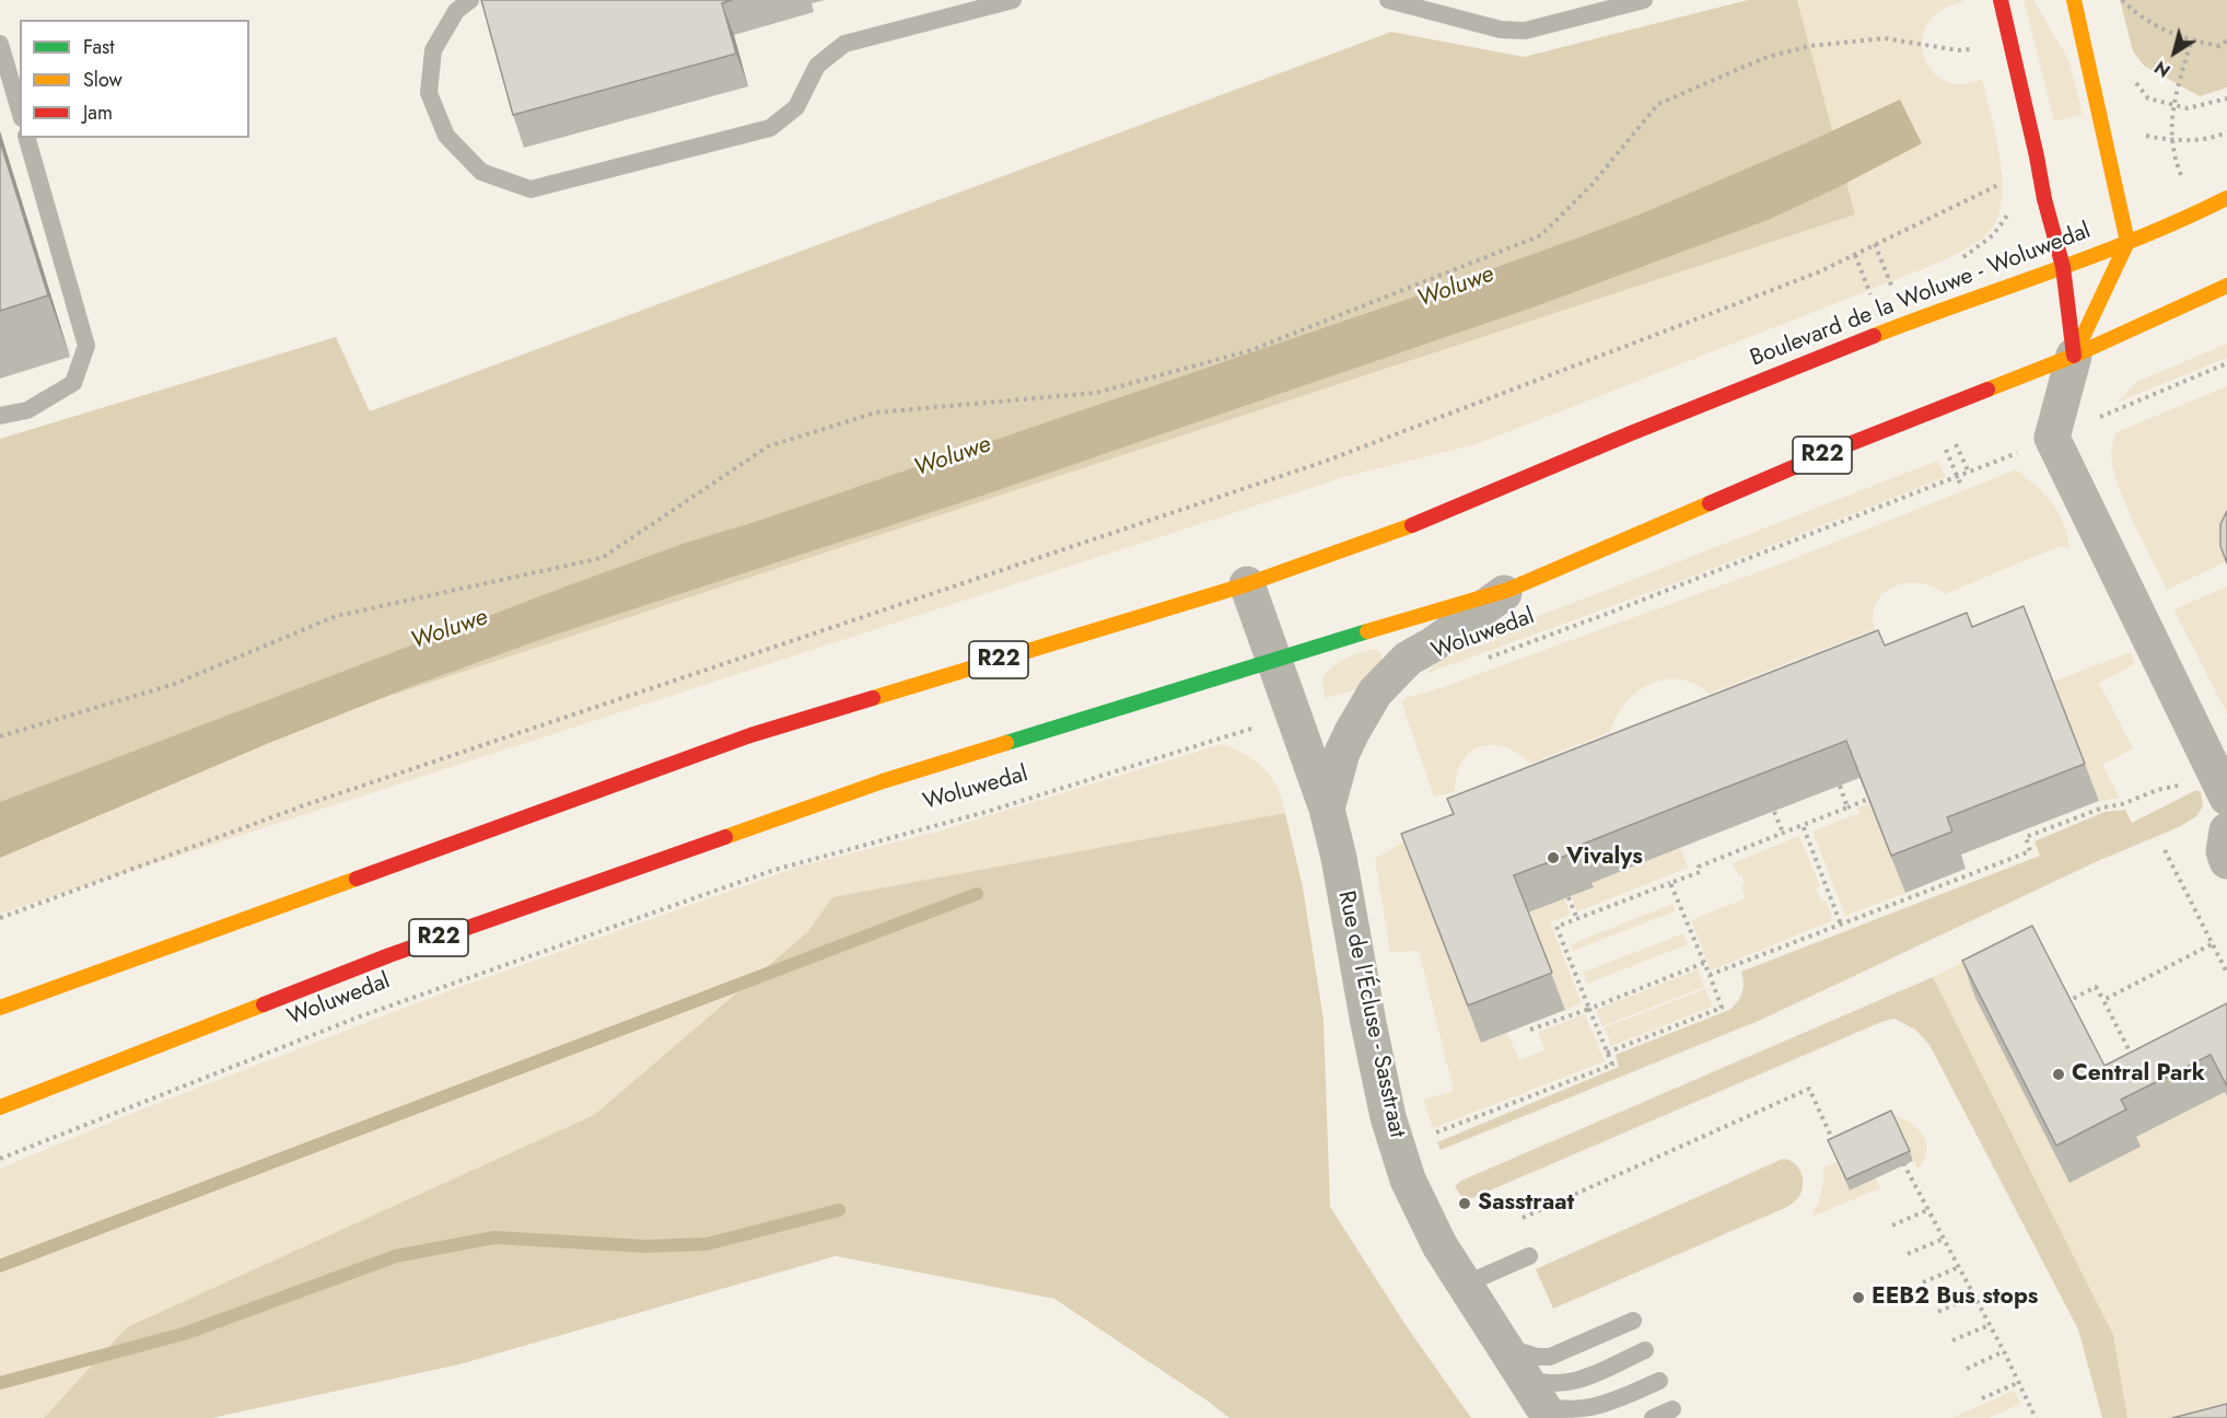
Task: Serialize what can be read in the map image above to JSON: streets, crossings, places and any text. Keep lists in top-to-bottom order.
{
  "streets": {
    "main road": ["Boulevard de la Woluwe - Woluwedal", "R22", "Woluwedal"],
    "street": ["Rue de l'Écluse - Sasstraat"]
  },
  "crossings": [
    ["Boulevard de la Woluwe - Woluwedal", "R22"],
    ["R22", "Woluwedal"],
    ["R22", "Rue de l'Écluse - Sasstraat"],
    ["Woluwedal", "Rue de l'Écluse - Sasstraat"]
  ],
  "water": ["Woluwe"],
  "places": [
    "Vivalys",
    "Central Park",
    "Sasstraat",
    "EEB2 Bus stops"
  ],
  "legend": ["Fast", "Slow", "Jam"],
  "north": "bottom left"
}
